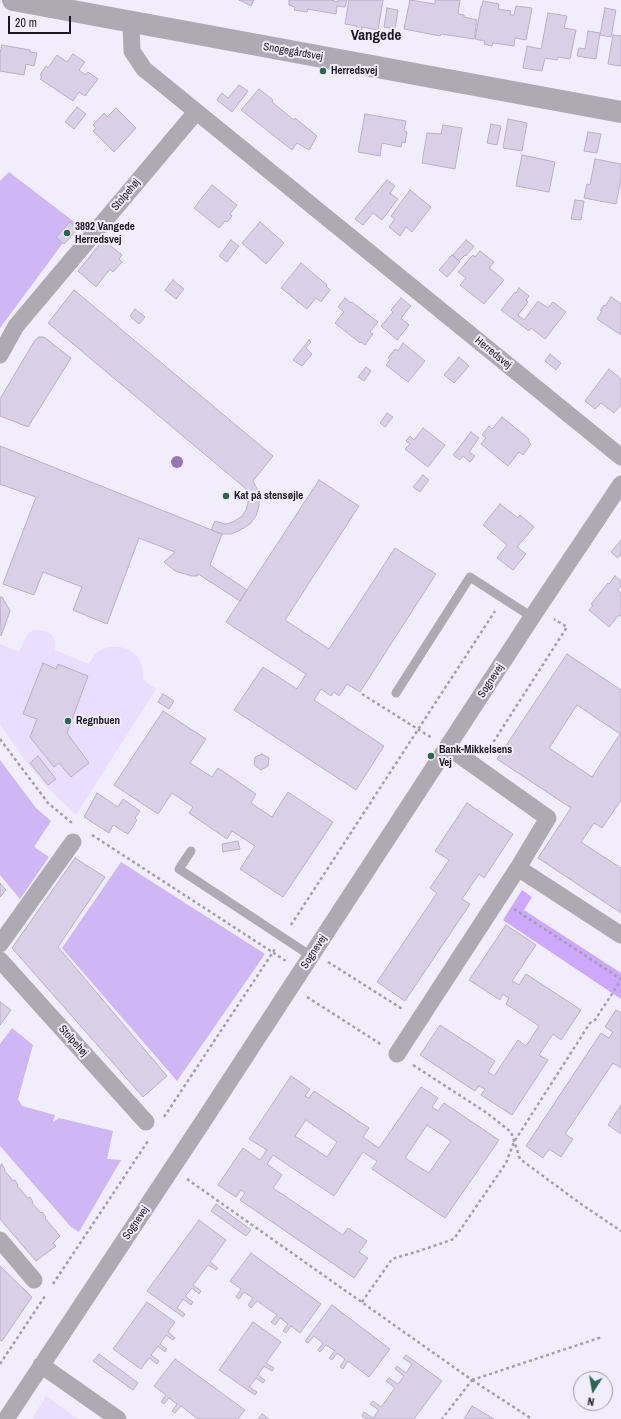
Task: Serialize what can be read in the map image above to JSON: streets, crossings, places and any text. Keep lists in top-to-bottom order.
{
  "streets": {
    "street": [
      "Snogegårdsvej",
      "Stolpehøj",
      "Herredsvej",
      "Sognevej"
    ]
  },
  "crossings": [
    ["Snogegårdsvej", "Herredsvej"],
    ["Stolpehøj", "Herredsvej"]
  ],
  "districts": ["Vangede"],
  "places": [
    "Herredsvej",
    "3892 Vangede Herredsvej",
    "Kat på stensøjle",
    "Regnbuen",
    "Bank-Mikkelsens Vej"
  ],
  "scale_bar": "20 m",
  "north": "bottom"
}
